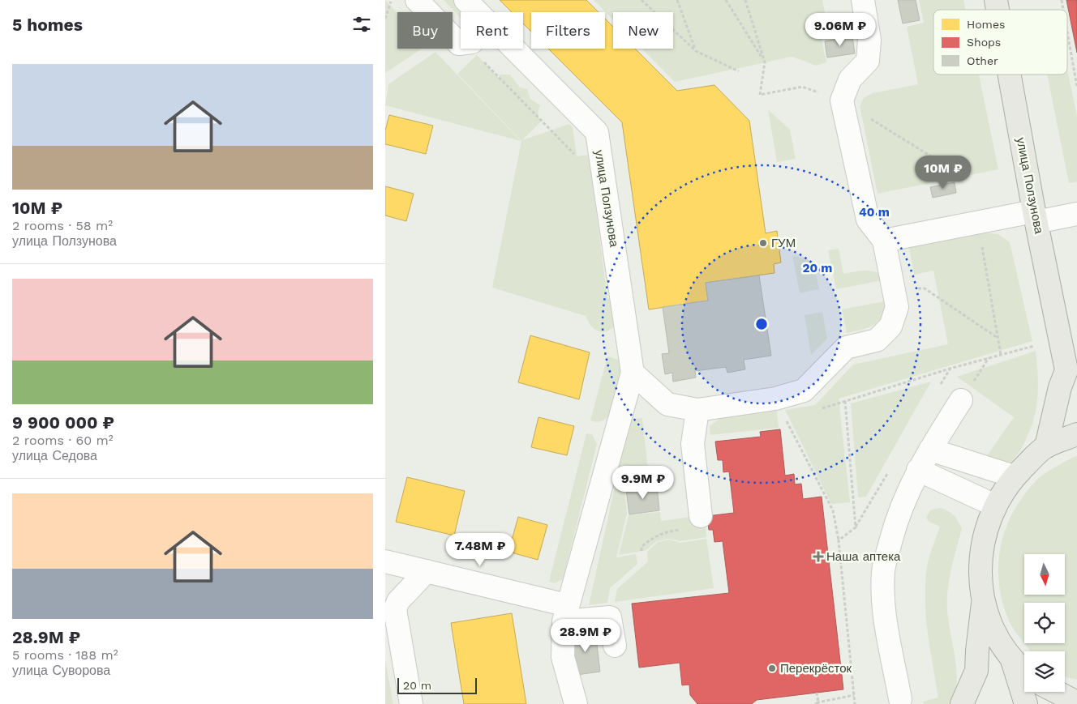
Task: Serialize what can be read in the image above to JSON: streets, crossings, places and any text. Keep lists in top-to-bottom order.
{
  "streets": {
    "main road": ["улица Ползунова"]
  },
  "places": {
    "other": ["ГУМ", "Перекрёсток"],
    "health": ["Наша аптека"]
  },
  "legend": ["Homes", "Shops", "Other"],
  "scale_bar": "20 m",
  "north": "bottom",
  "page": {
    "heading": "5 homes",
    "chip": [
      "Buy",
      "Rent",
      "Filters",
      "New"
    ],
    "price": [
      "9.06M ₽",
      "10M ₽",
      "9.9M ₽",
      "7.48M ₽",
      "28.9M ₽"
    ],
    "list": [
      {
        "name": "10M ₽",
        "note": "2 rooms · 58 m² · улица Ползунова"
      },
      {
        "name": "9 900 000 ₽",
        "note": "2 rooms · 60 m² · улица Седова"
      },
      {
        "name": "28.9M ₽",
        "note": "5 rooms · 188 m² · улица Суворова"
      }
    ],
    "scale": "20 m"
  },
  "rings": ["40 m", "20 m"]
}
